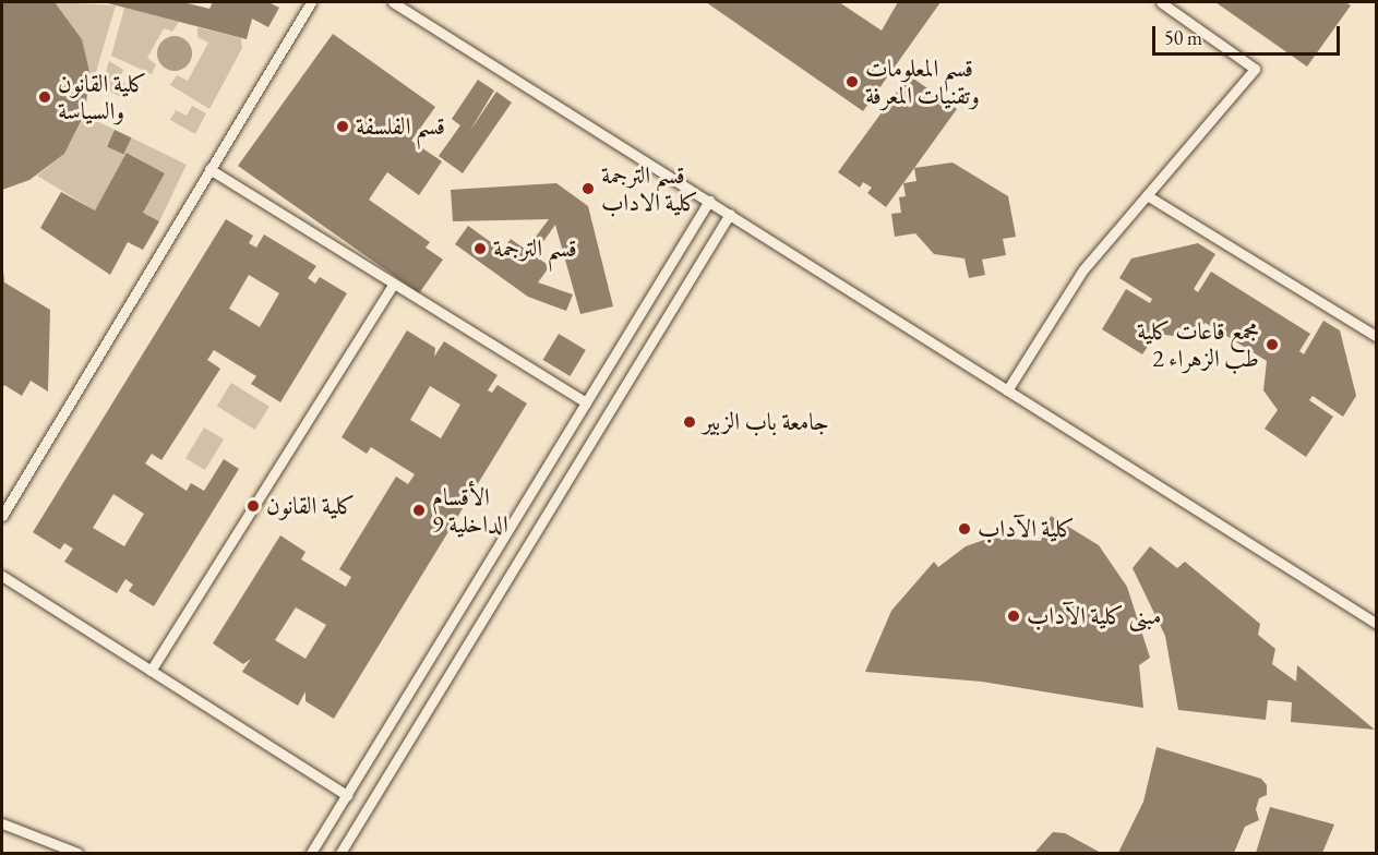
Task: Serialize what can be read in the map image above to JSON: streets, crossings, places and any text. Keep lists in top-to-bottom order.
{
  "places": [
    "قسم المعلومات وتقنيات المعرفة",
    "كلية القانون والسياسة",
    "قسم الفلسفة",
    "قسم الترجمة كلية الاداب",
    "قسم الترجمة",
    "مجمع قاعات كلية طب الزهراء 2",
    "جامعة باب الزبير",
    "كلية القانون",
    "الأقسام الداخلية 9",
    "كلية الآداب",
    "مبنى كلية الآداب"
  ],
  "scale_bar": "50 m"
}
